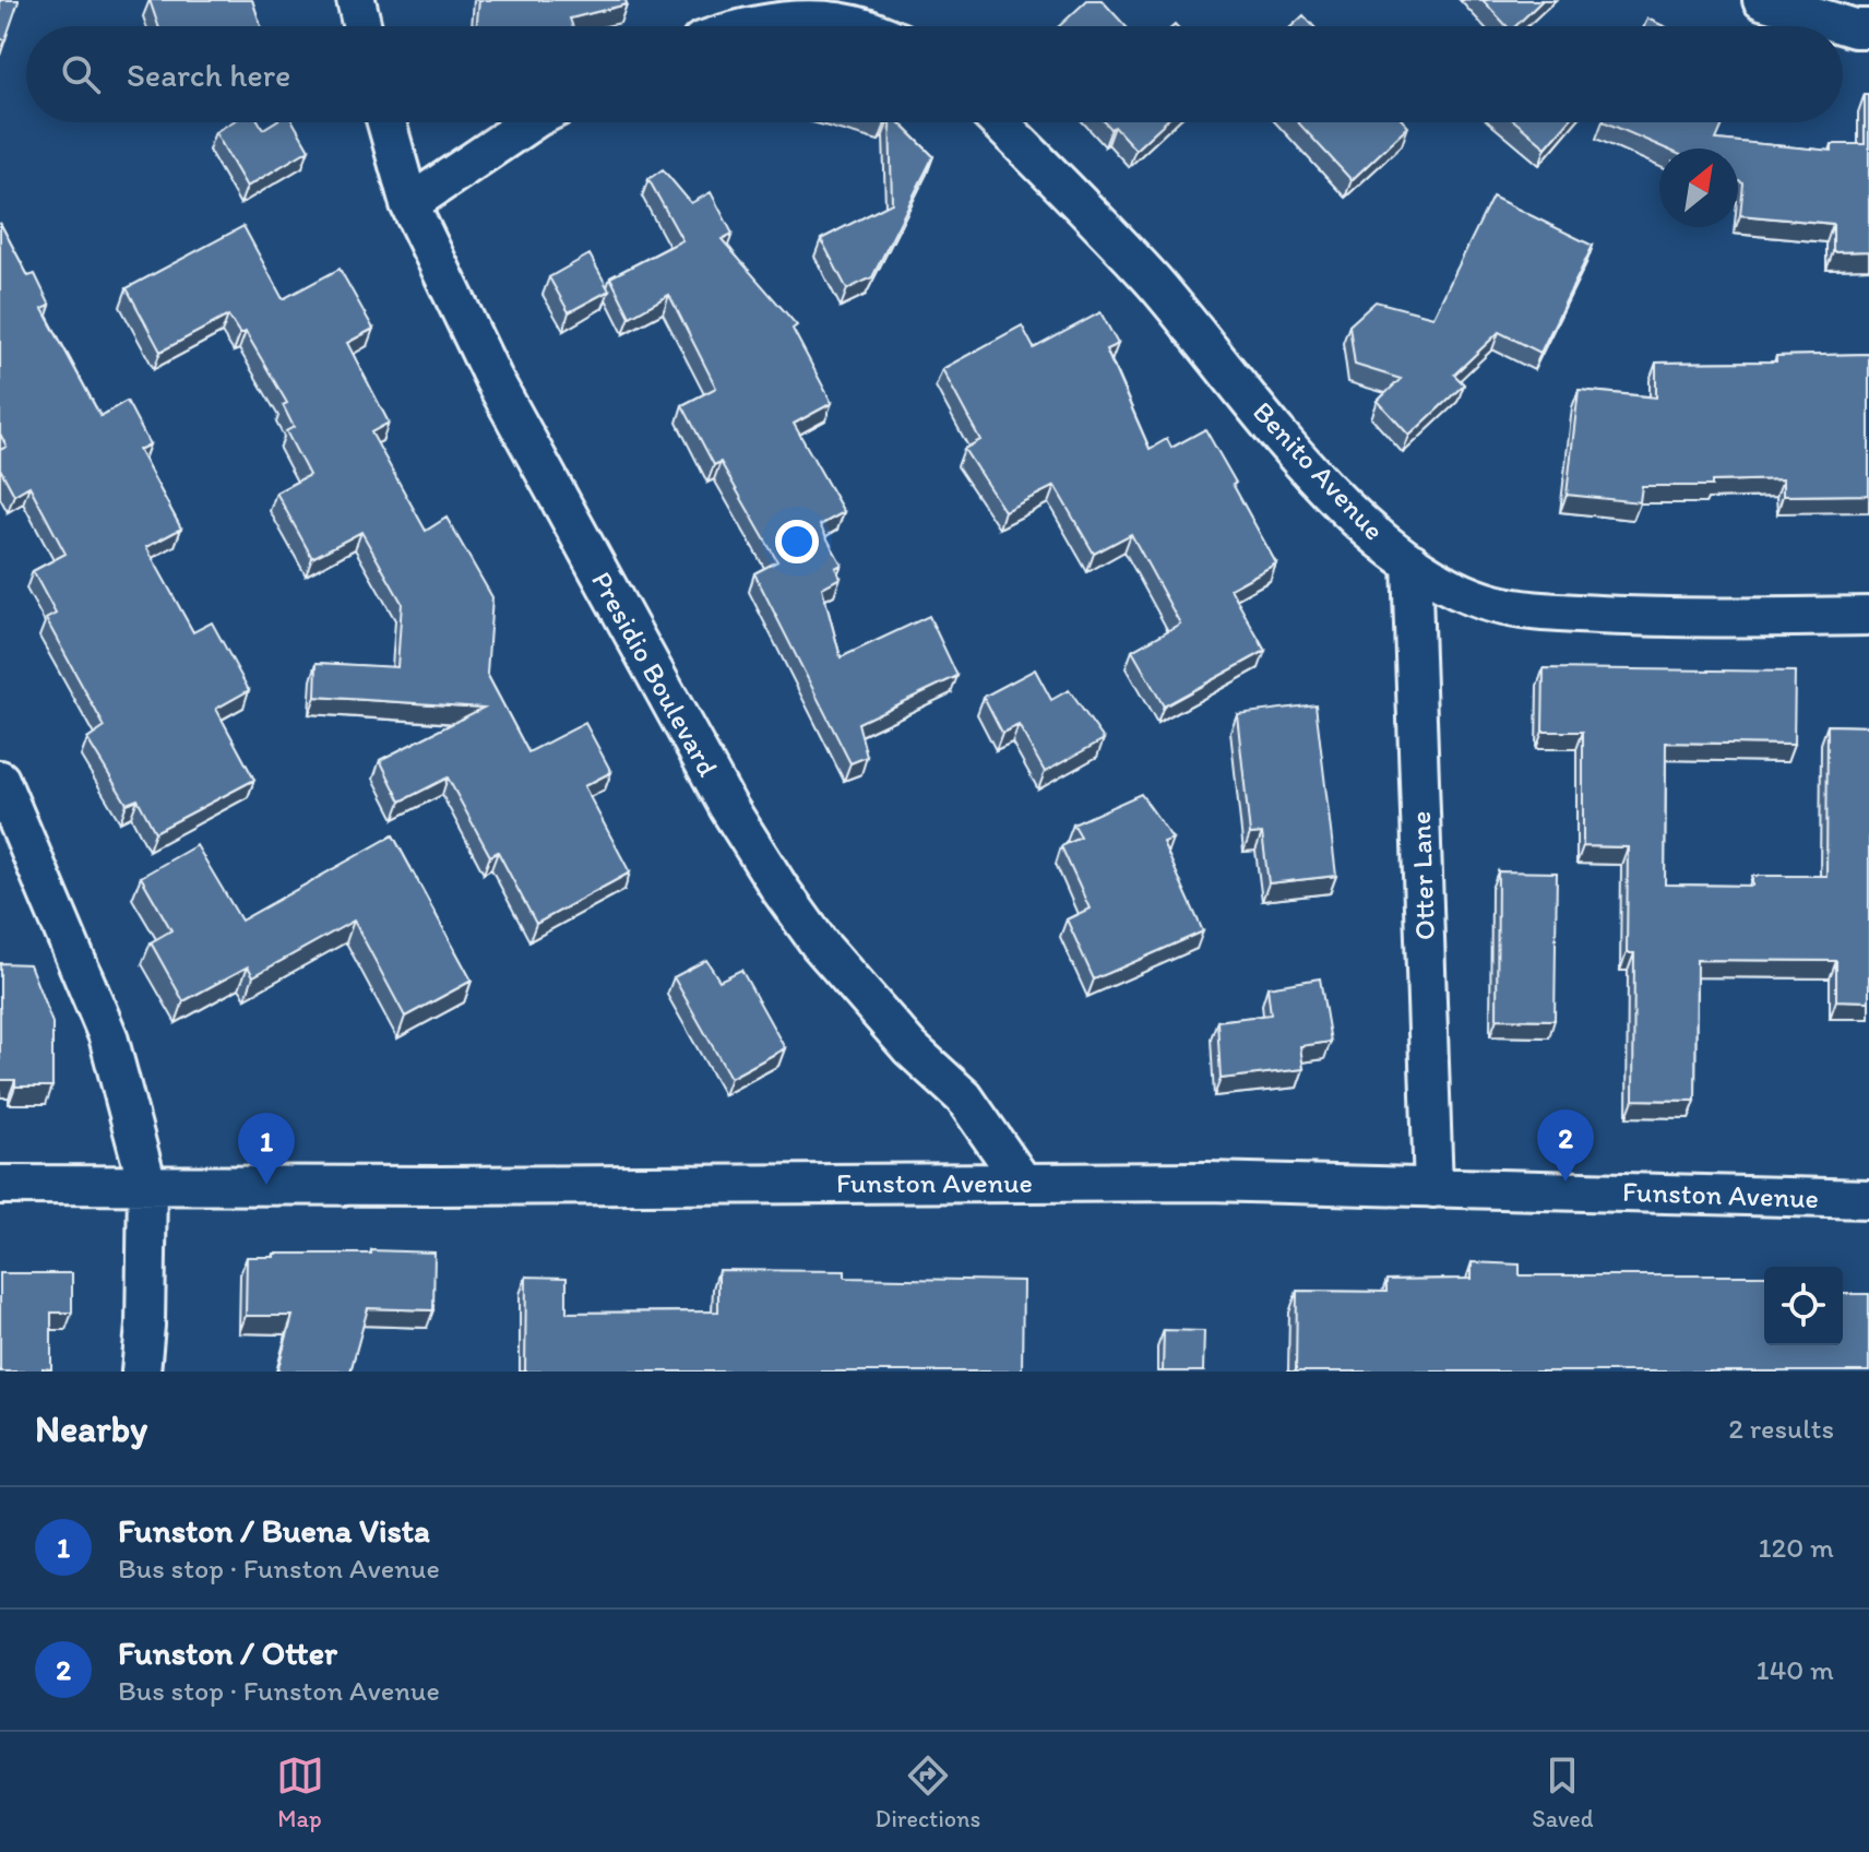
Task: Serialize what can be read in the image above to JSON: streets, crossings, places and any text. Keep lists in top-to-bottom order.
{
  "streets": {
    "street": [
      "Benito Avenue",
      "Presidio Boulevard",
      "Otter Lane",
      "Funston Avenue"
    ]
  },
  "crossings": [
    ["Benito Avenue", "Otter Lane"],
    ["Presidio Boulevard", "Funston Avenue"],
    ["Otter Lane", "Funston Avenue"]
  ],
  "north": "top right",
  "page": {
    "search": "Search here",
    "pins": ["2", "1"],
    "heading": ["Nearby", "2 results"],
    "list": [
      {
        "mark": "1",
        "name": "Funston / Buena Vista",
        "note": "Bus stop · Funston Avenue",
        "value": "120 m"
      },
      {
        "mark": "2",
        "name": "Funston / Otter",
        "note": "Bus stop · Funston Avenue",
        "value": "140 m"
      }
    ],
    "nav": ["Map", "Directions", "Saved"]
  }
}
